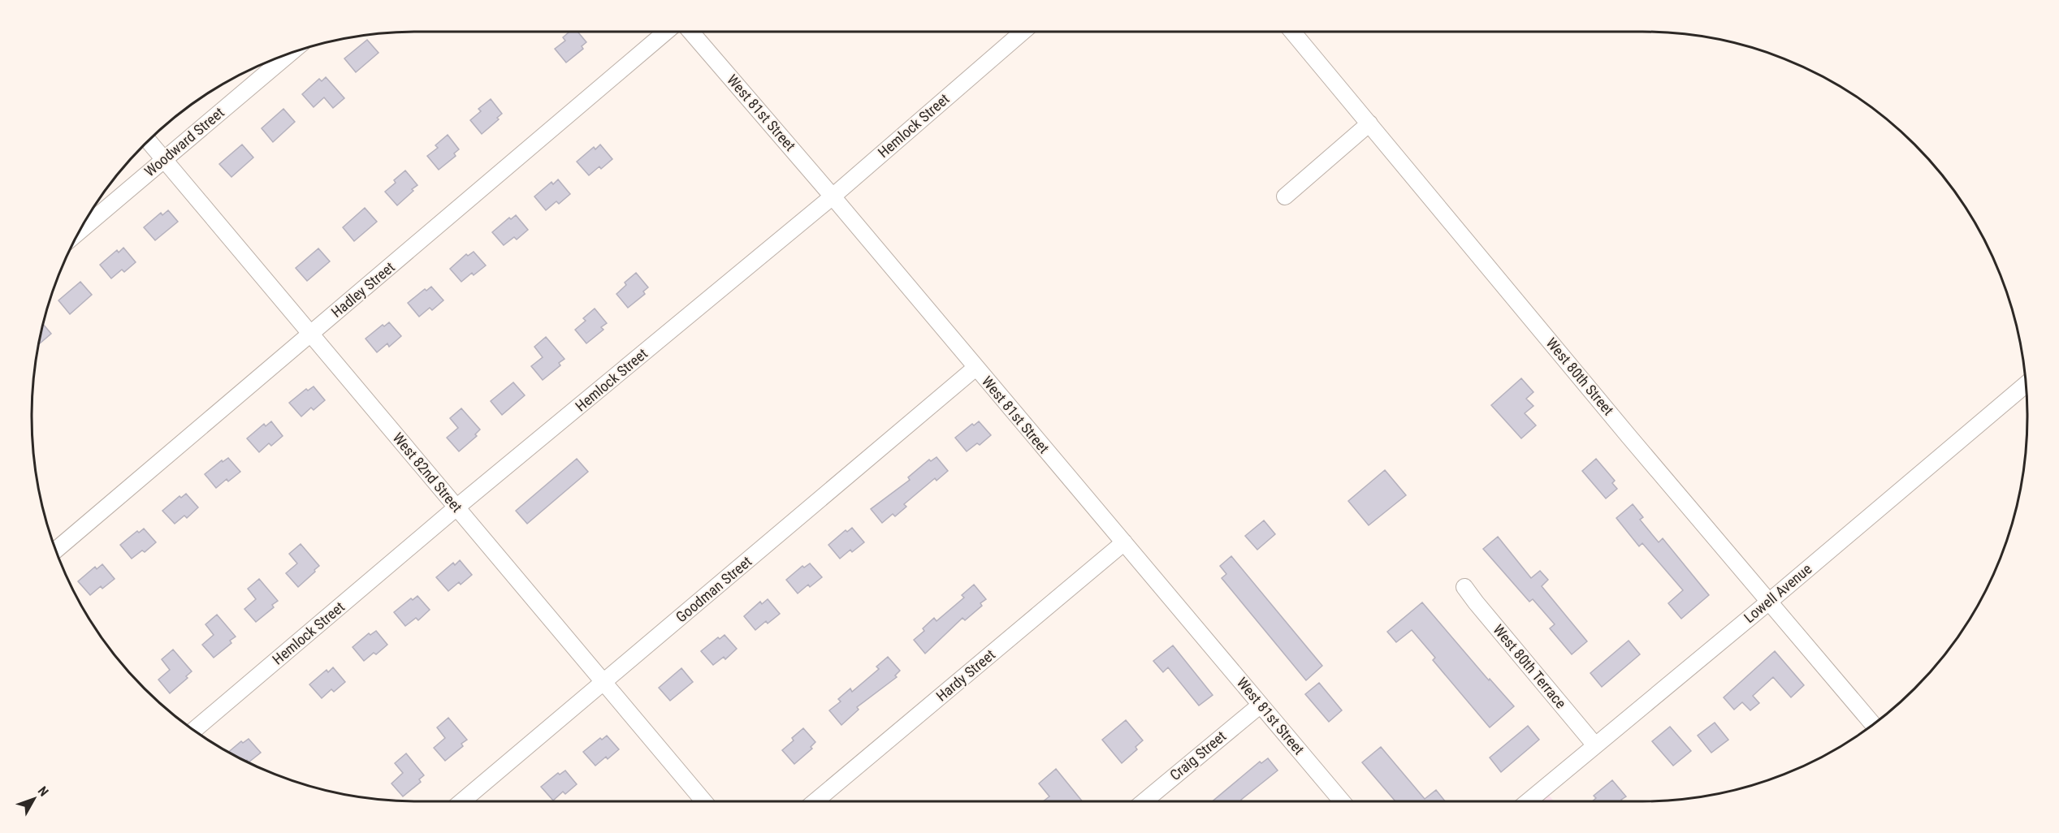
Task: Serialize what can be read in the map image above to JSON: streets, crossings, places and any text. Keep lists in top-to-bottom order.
{
  "streets": {
    "street": [
      "West 81st Street",
      "Hemlock Street",
      "Woodward Street",
      "Hadley Street",
      "West 80th Street",
      "West 82nd Street",
      "Goodman Street",
      "Lowell Avenue",
      "West 80th Terrace",
      "Hardy Street",
      "Craig Street"
    ]
  },
  "crossings": [
    ["West 81st Street", "Hemlock Street"],
    ["West 81st Street", "Goodman Street"],
    ["West 81st Street", "Hardy Street"],
    ["West 81st Street", "Craig Street"],
    ["Hemlock Street", "West 82nd Street"],
    ["Woodward Street", "West 82nd Street"],
    ["Hadley Street", "West 82nd Street"],
    ["West 80th Street", "Lowell Avenue"],
    ["West 82nd Street", "Goodman Street"],
    ["Lowell Avenue", "West 80th Terrace"]
  ],
  "north": "top right"
}
